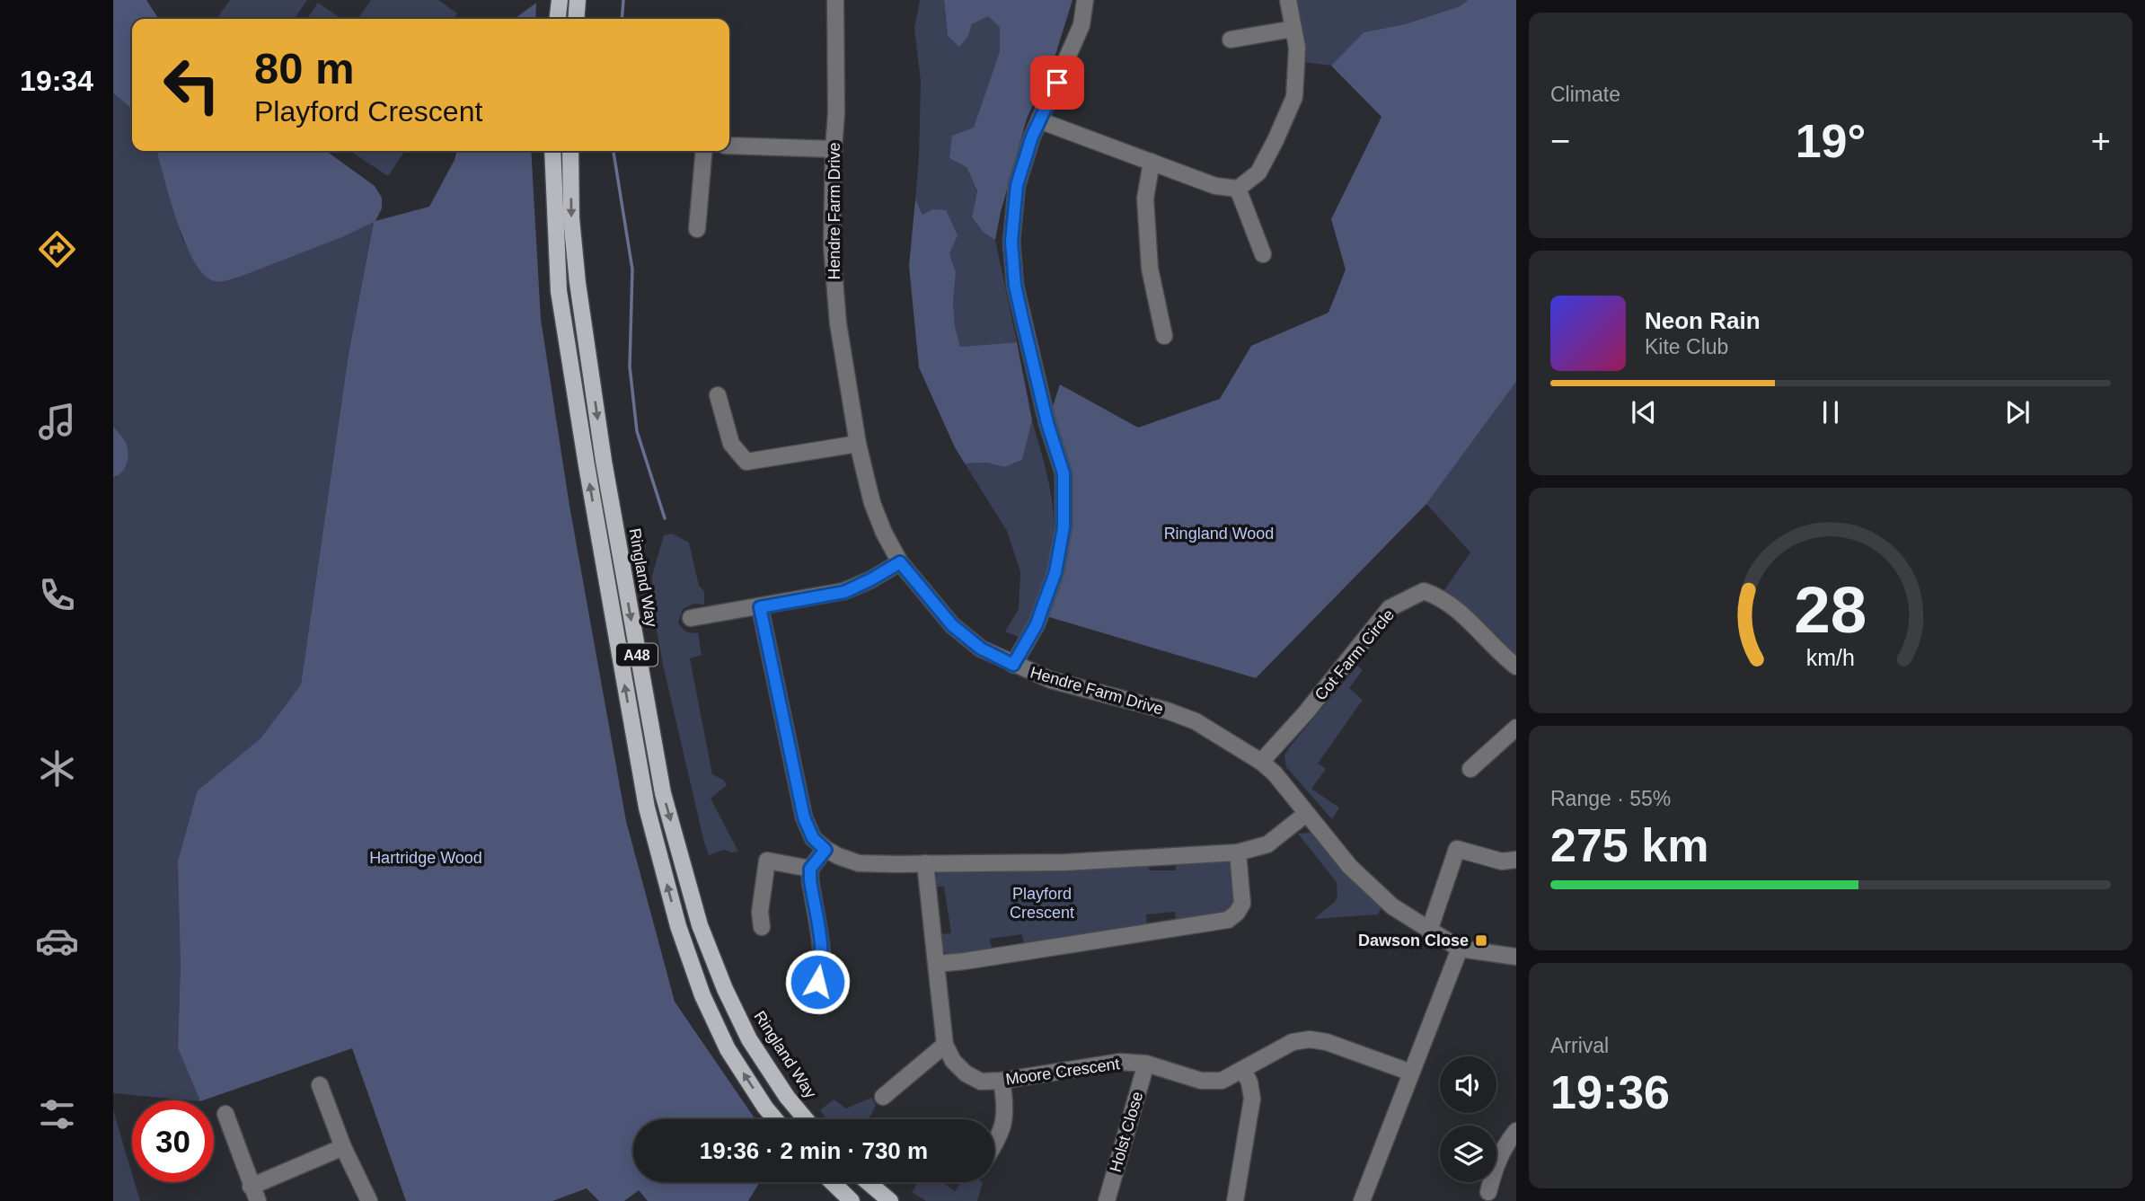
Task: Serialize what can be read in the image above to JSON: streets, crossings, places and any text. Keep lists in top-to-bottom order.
{
  "streets": {
    "main road": ["Ringland Way", "A48"],
    "street": [
      "Hendre Farm Drive",
      "Cot Farm Circle",
      "Moore Crescent",
      "Holst Close"
    ]
  },
  "crossings": [
    ["Hendre Farm Drive", "Cot Farm Circle"],
    ["Moore Crescent", "Holst Close"]
  ],
  "parks": ["Ringland Wood", "Hartridge Wood", "Playford Crescent"],
  "places": {
    "transit": ["Dawson Close"]
  },
  "page": {
    "tabs": "19:34",
    "tile": [
      "Climate",
      ["Range · 55%", "275 km"],
      ["Arrival", "19:36"]
    ],
    "turn": ["80 m", "Playford Crescent"],
    "heat": ["−", "19°", "+"],
    "song": ["Neon Rain", "Kite Club"],
    "limit": "30",
    "trip": "19:36 · 2 min · 730 m",
    "gauge": ["28", "km/h"]
  }
}
